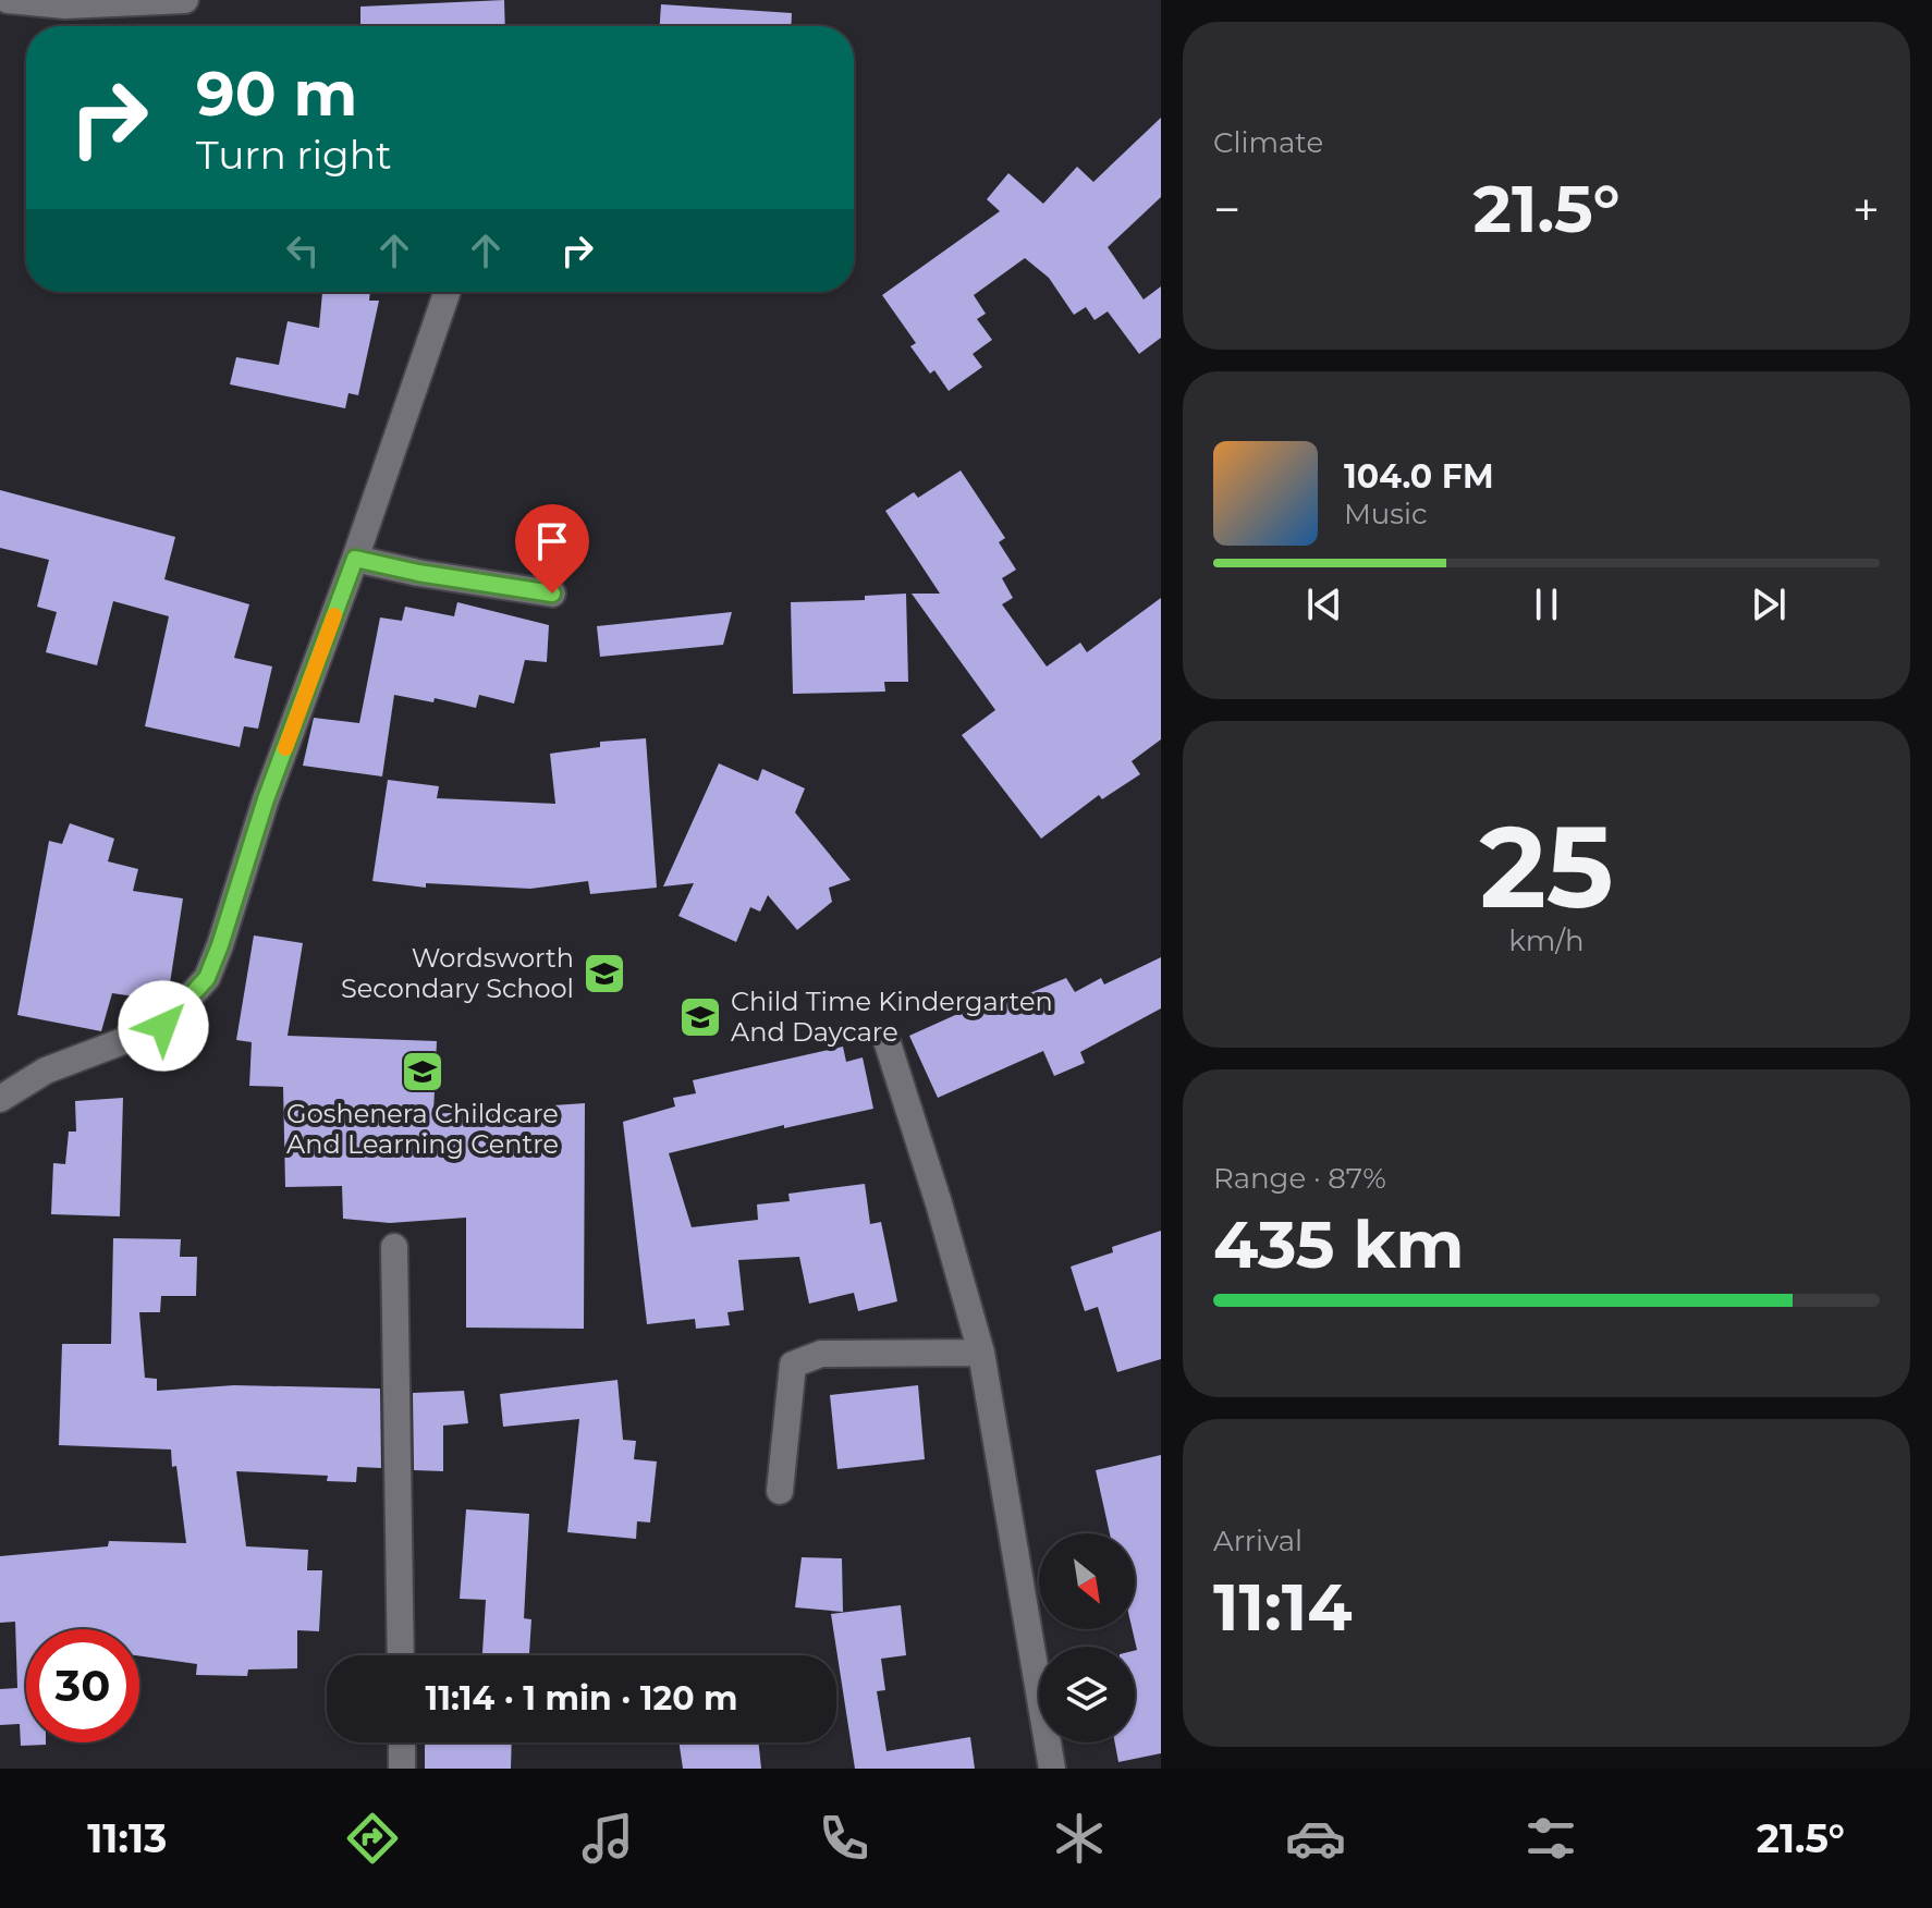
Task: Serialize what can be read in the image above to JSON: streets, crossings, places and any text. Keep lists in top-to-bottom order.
{
  "places": {
    "school or university": ["Wordsworth Secondary School", "Child Time Kindergarten And Daycare", "Goshenera Childcare And Learning Centre"]
  },
  "north": "bottom right",
  "page": {
    "tile": [
      "Climate",
      ["25", "km/h"],
      ["Range · 87%", "435 km"],
      ["Arrival", "11:14"]
    ],
    "turn": ["90 m", "Turn right"],
    "heat": ["−", "21.5°", "+"],
    "song": ["104.0 FM", "Music"],
    "limit": "30",
    "trip": "11:14 · 1 min · 120 m",
    "tabs": ["11:13", "21.5°"]
  }
}
